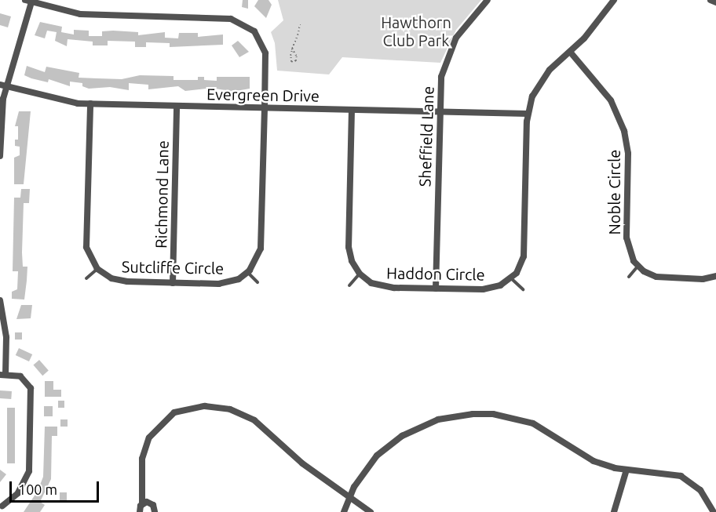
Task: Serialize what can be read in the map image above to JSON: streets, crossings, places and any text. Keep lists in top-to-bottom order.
{
  "streets": {
    "street": [
      "Evergreen Drive",
      "Sheffield Lane",
      "Noble Circle",
      "Richmond Lane",
      "Sutcliffe Circle",
      "Haddon Circle"
    ]
  },
  "crossings": [
    ["Evergreen Drive", "Sheffield Lane"],
    ["Evergreen Drive", "Richmond Lane"],
    ["Sheffield Lane", "Haddon Circle"],
    ["Richmond Lane", "Sutcliffe Circle"]
  ],
  "parks": ["Hawthorn Club Park"],
  "scale_bar": "100 m"
}
